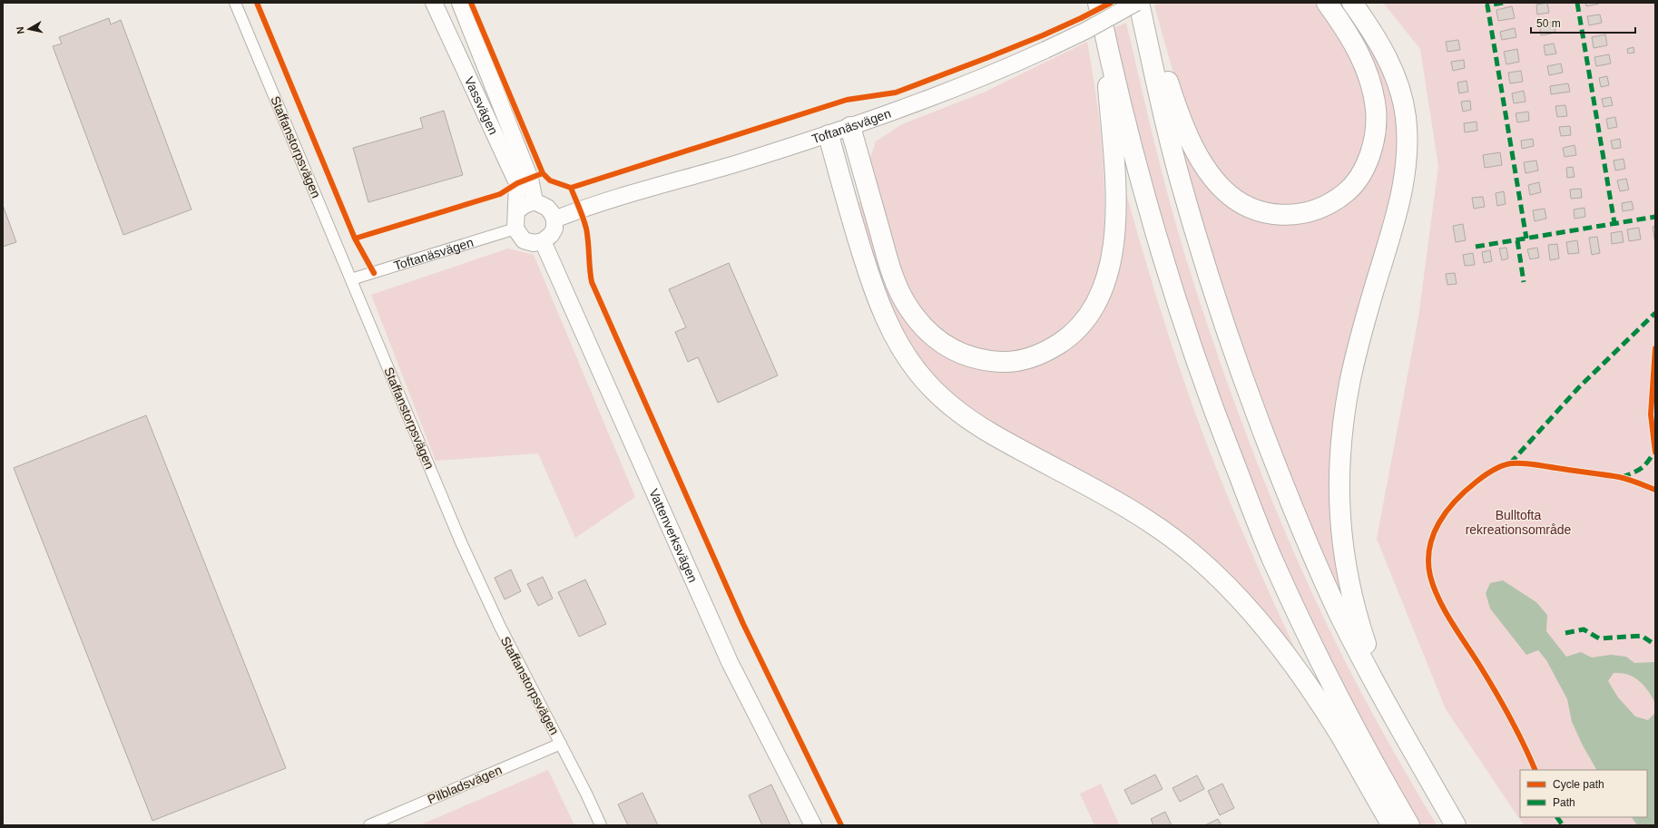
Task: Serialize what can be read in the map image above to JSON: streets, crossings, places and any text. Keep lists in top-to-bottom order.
{
  "streets": {
    "street": [
      "Vassvägen",
      "Toftanäsvägen",
      "Staffanstorpsvägen",
      "Vattenverksvägen",
      "Pilbladsvägen"
    ]
  },
  "crossings": [
    ["Vassvägen", "Toftanäsvägen"],
    ["Vassvägen", "Vattenverksvägen"],
    ["Toftanäsvägen", "Staffanstorpsvägen"],
    ["Toftanäsvägen", "Vattenverksvägen"],
    ["Staffanstorpsvägen", "Pilbladsvägen"]
  ],
  "parks": ["Bulltofta rekreationsområde"],
  "legend": ["Cycle path", "Path"],
  "scale_bar": "50 m",
  "north": "left"
}
